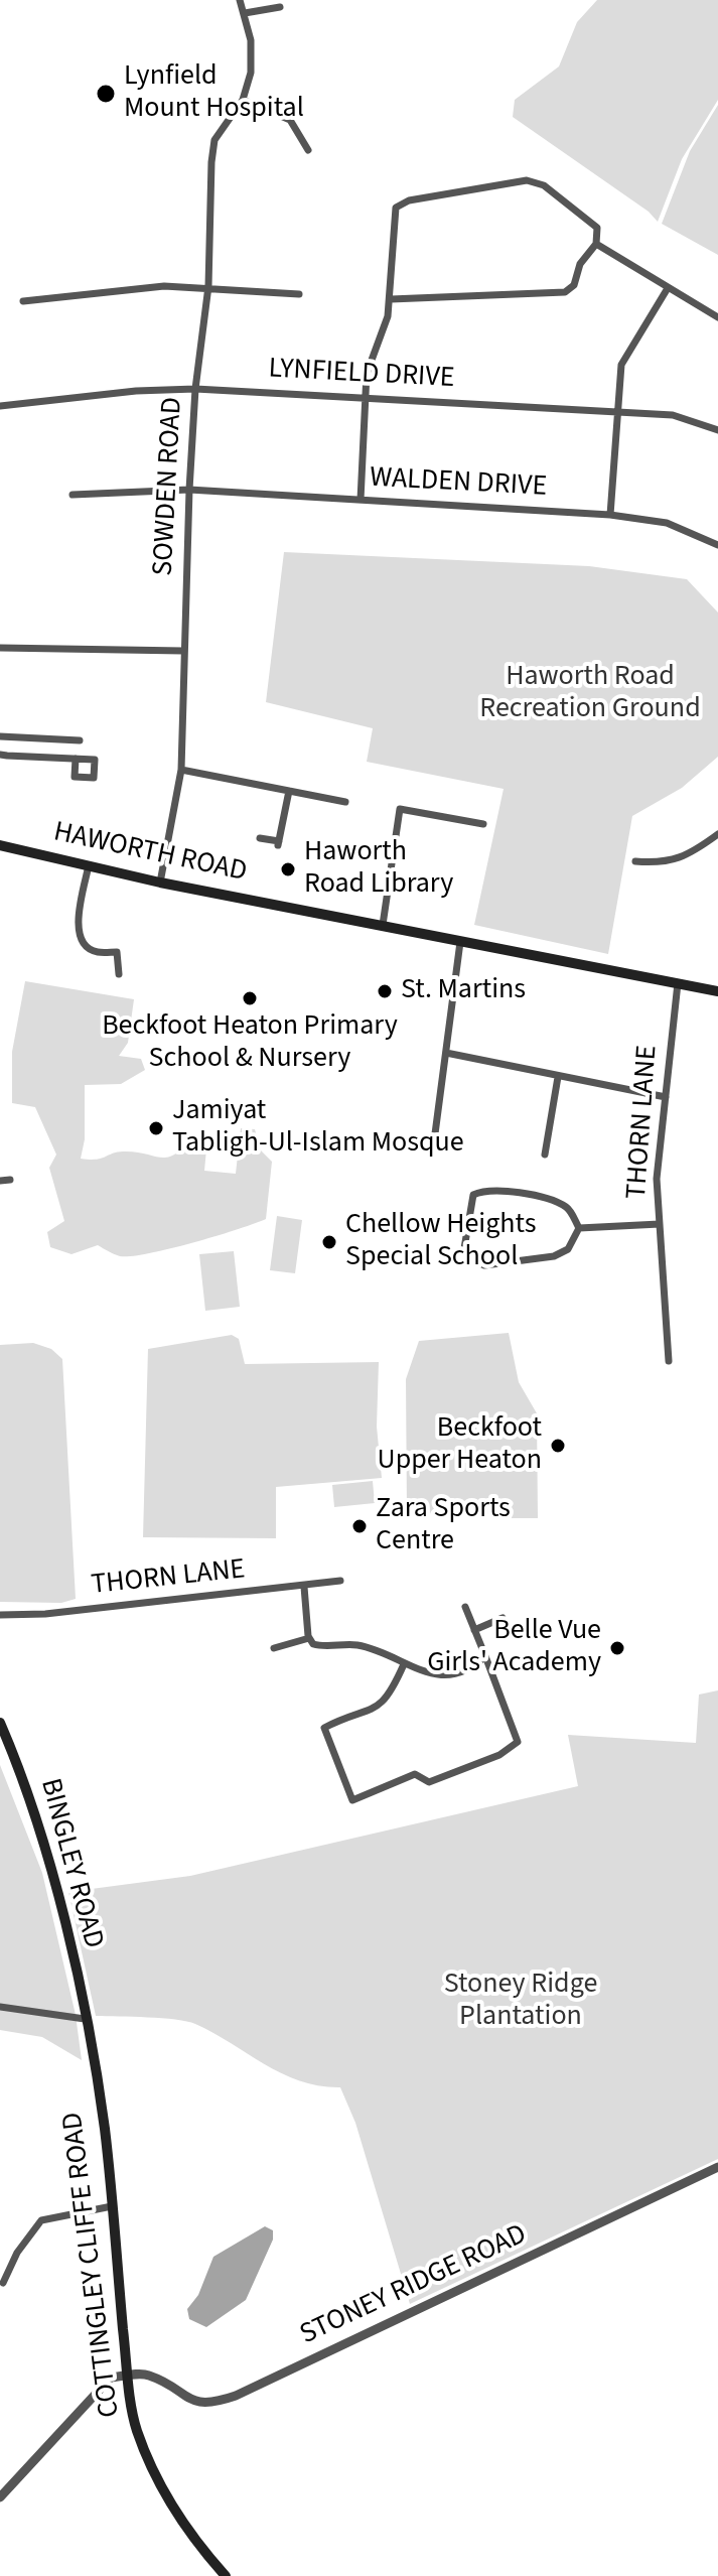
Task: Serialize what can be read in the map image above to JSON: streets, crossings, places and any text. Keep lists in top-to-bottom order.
{
  "streets": {
    "main road": ["HAWORTH ROAD", "BINGLEY ROAD", "COTTINGLEY CLIFFE ROAD"],
    "street": [
      "LYNFIELD DRIVE",
      "WALDEN DRIVE",
      "SOWDEN ROAD",
      "THORN LANE",
      "STONEY RIDGE ROAD"
    ]
  },
  "crossings": [
    ["LYNFIELD DRIVE", "SOWDEN ROAD"],
    ["WALDEN DRIVE", "SOWDEN ROAD"],
    ["SOWDEN ROAD", "HAWORTH ROAD"],
    ["HAWORTH ROAD", "THORN LANE"],
    ["BINGLEY ROAD", "COTTINGLEY CLIFFE ROAD"],
    ["COTTINGLEY CLIFFE ROAD", "STONEY RIDGE ROAD"]
  ],
  "parks": ["Haworth Road Recreation Ground", "Stoney Ridge Plantation"],
  "places": [
    "Lynfield Mount Hospital",
    "Haworth Road Library",
    "St. Martins",
    "Beckfoot Heaton Primary School & Nursery",
    "Jamiyat Tabligh-Ul-Islam Mosque",
    "Chellow Heights Special School",
    "Beckfoot Upper Heaton",
    "Zara Sports Centre",
    "Belle Vue Girls' Academy"
  ]
}
